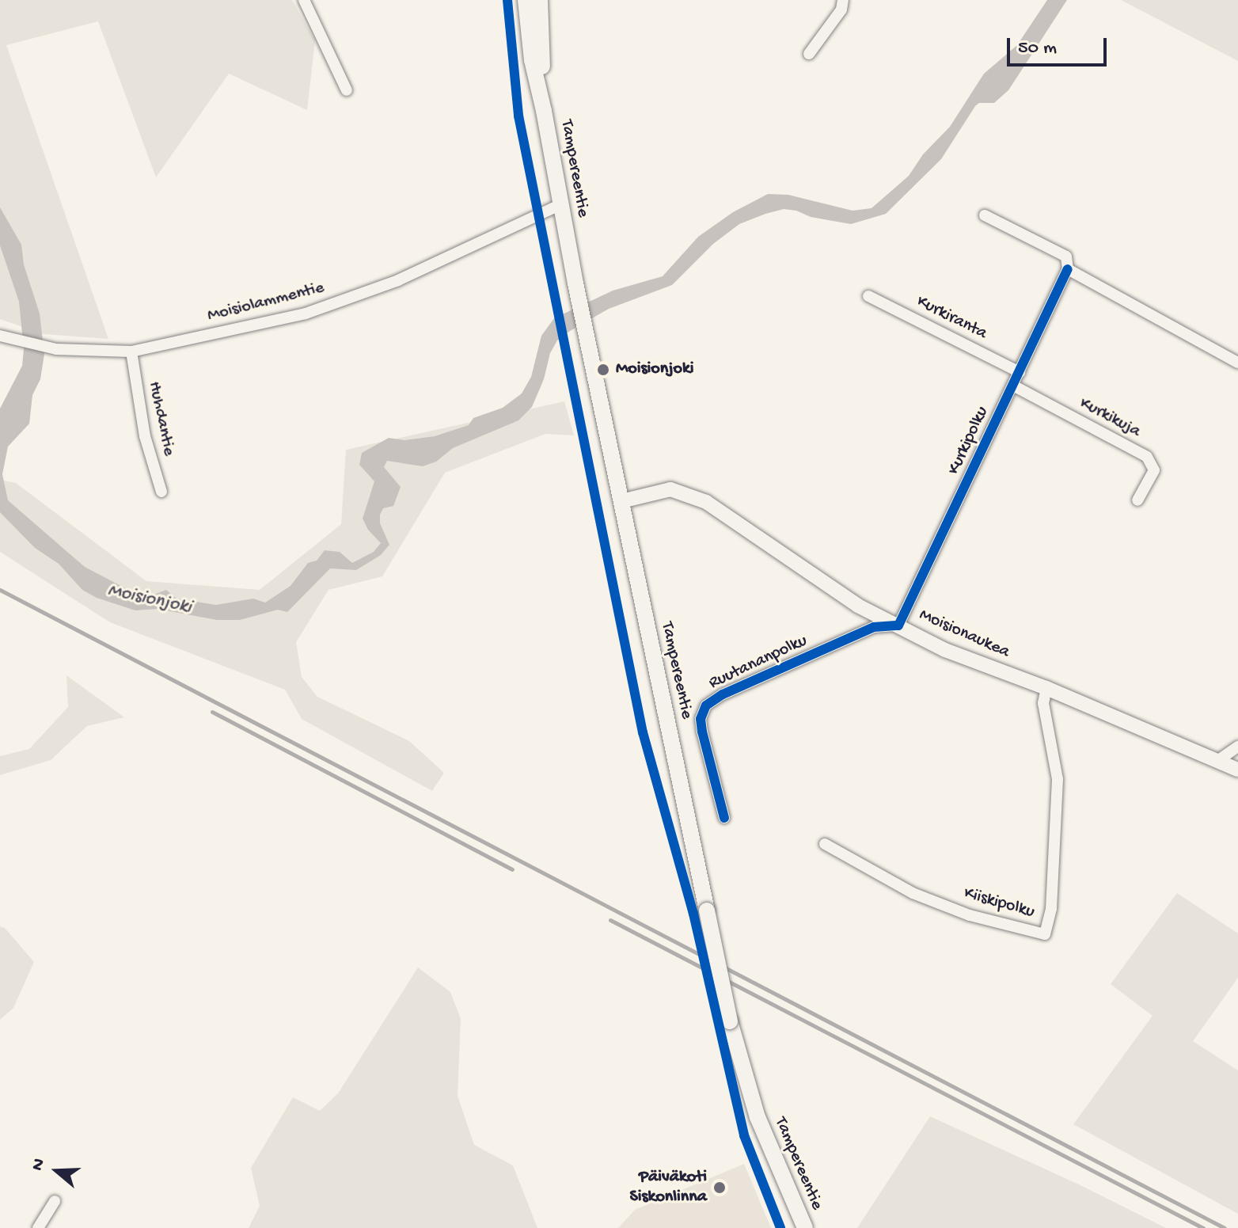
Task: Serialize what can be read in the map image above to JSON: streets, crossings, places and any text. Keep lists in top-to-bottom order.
{
  "streets": {
    "main road": ["Tampereentie"],
    "street": [
      "Moisiolammentie",
      "Kurkiranta",
      "Kurkikuja",
      "Huhdantie",
      "Kurkipolku",
      "Moisionaukea",
      "Ruutananpolku",
      "Kiiskipolku"
    ]
  },
  "crossings": [
    ["Tampereentie", "Moisiolammentie"],
    ["Tampereentie", "Moisionaukea"],
    ["Moisiolammentie", "Huhdantie"],
    ["Kurkiranta", "Kurkipolku"],
    ["Kurkikuja", "Kurkipolku"],
    ["Kurkipolku", "Moisionaukea"],
    ["Kurkipolku", "Ruutananpolku"],
    ["Moisionaukea", "Ruutananpolku"],
    ["Moisionaukea", "Kiiskipolku"]
  ],
  "water": ["Moisionjoki"],
  "places": ["Moisionjoki", "Päiväkoti Siskonlinna"],
  "scale_bar": "50 m",
  "north": "left"
}
